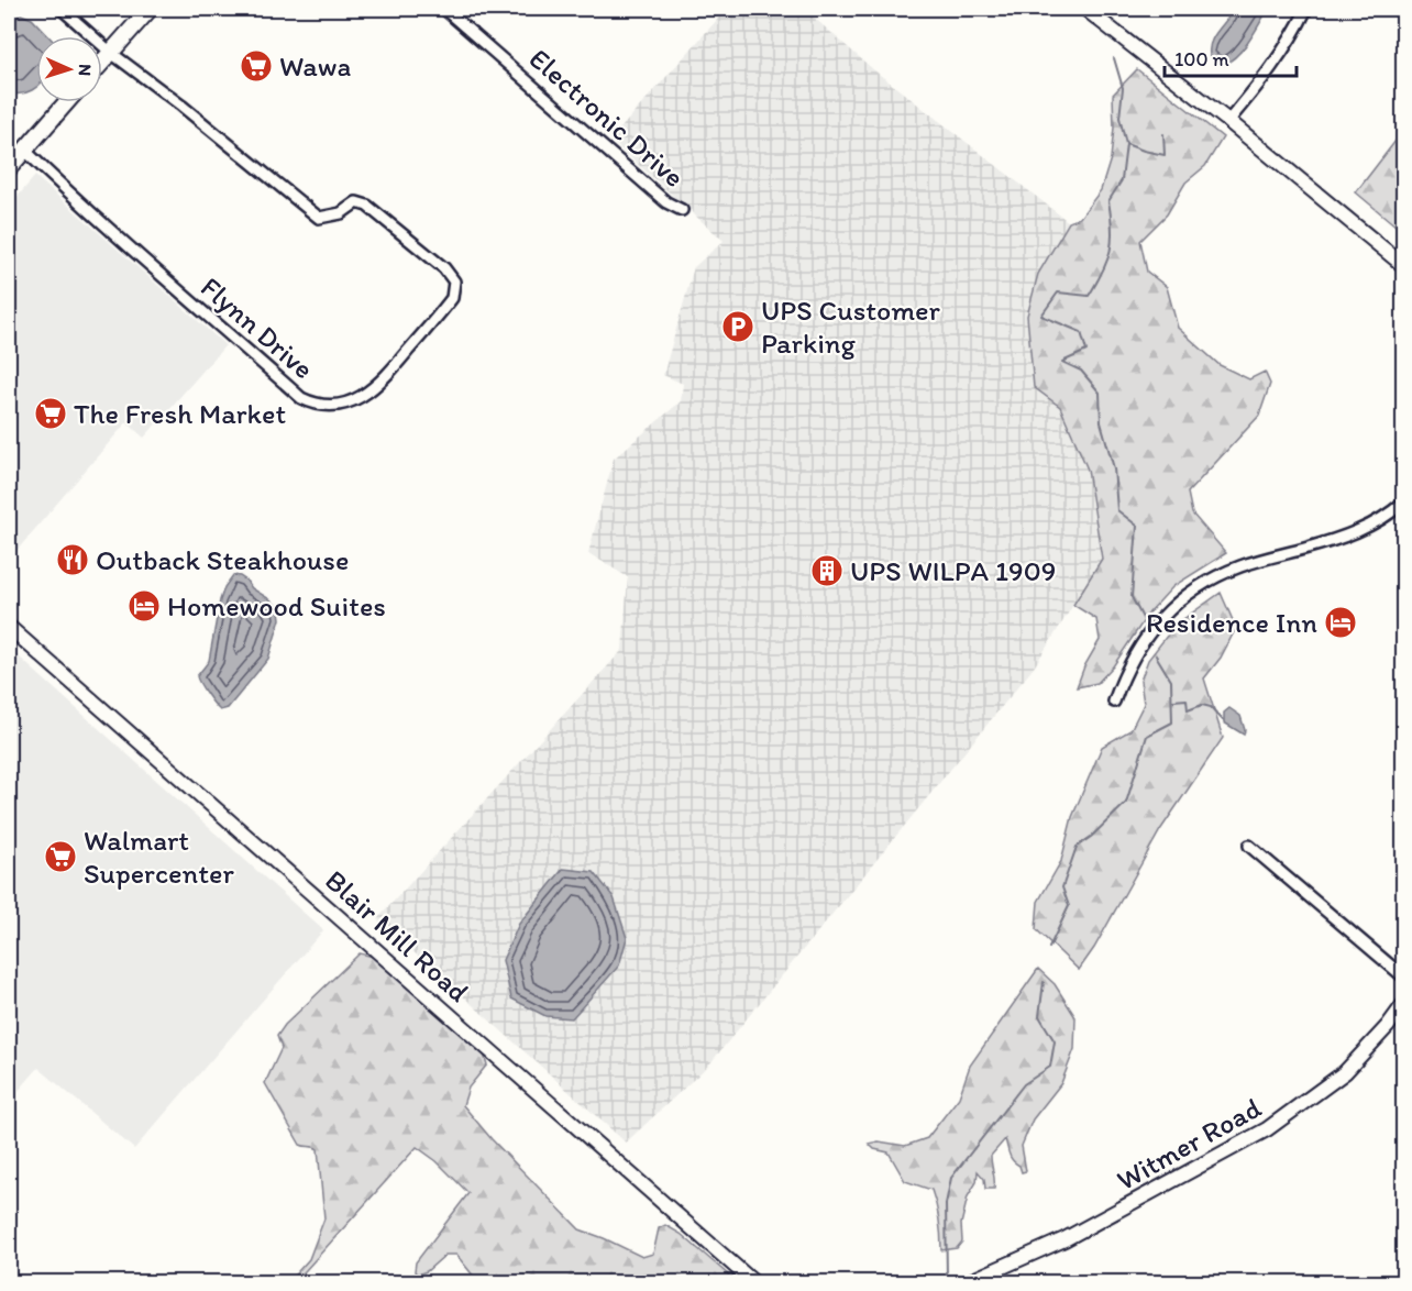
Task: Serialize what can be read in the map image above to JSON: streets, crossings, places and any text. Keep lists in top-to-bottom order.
{
  "streets": {
    "main road": ["Blair Mill Road", "Witmer Road"],
    "street": ["Electronic Drive", "Flynn Drive"]
  },
  "places": {
    "supermarket": ["Wawa", "The Fresh Market", "Walmart Supercenter"],
    "parking": ["UPS Customer Parking"],
    "restaurant": ["Outback Steakhouse"],
    "building": ["UPS WILPA 1909"],
    "hotel": ["Homewood Suites", "Residence Inn"]
  },
  "scale_bar": "100 m",
  "north": "right"
}
